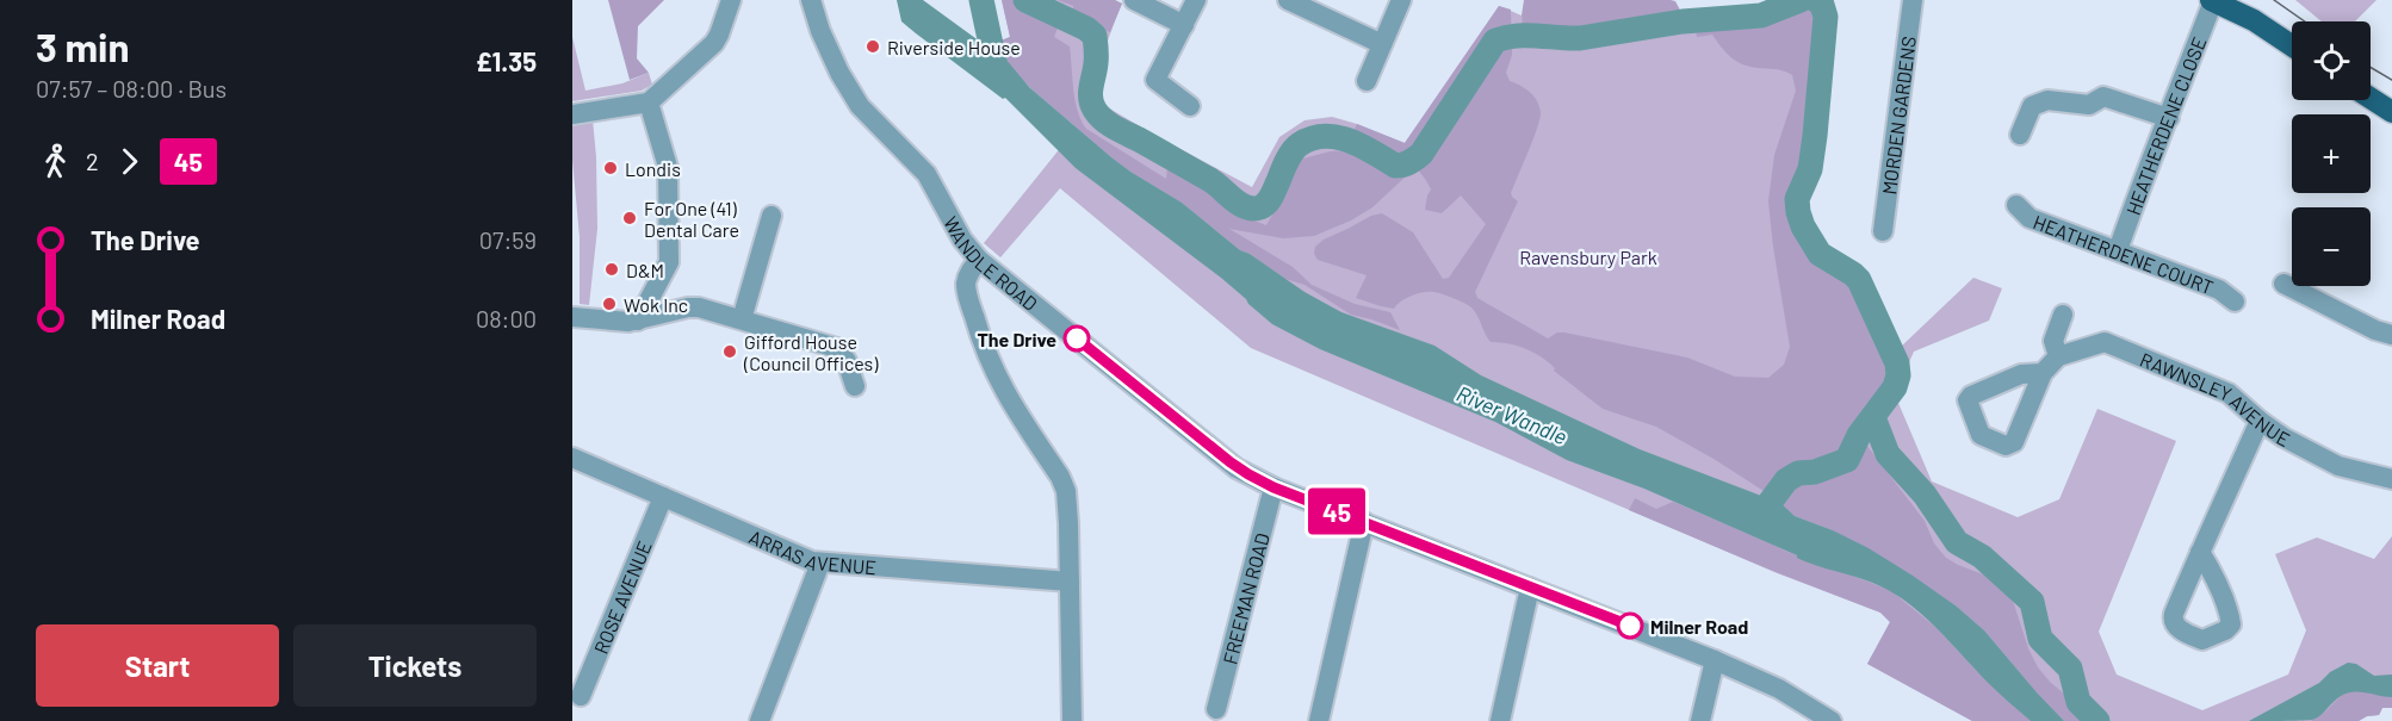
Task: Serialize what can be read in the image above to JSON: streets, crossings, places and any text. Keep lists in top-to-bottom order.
{
  "streets": {
    "street": [
      "MORDEN GARDENS",
      "HEATHERDENE CLOSE",
      "HEATHERDENE COURT",
      "WANDLE ROAD",
      "RAWNSLEY AVENUE",
      "ARRAS AVENUE",
      "ROSE AVENUE",
      "FREEMAN ROAD"
    ]
  },
  "crossings": [
    ["HEATHERDENE CLOSE", "HEATHERDENE COURT"],
    ["WANDLE ROAD", "FREEMAN ROAD"],
    ["ARRAS AVENUE", "ROSE AVENUE"]
  ],
  "water": ["River Wandle"],
  "parks": ["Ravensbury Park"],
  "places": [
    "Riverside House",
    "Londis",
    "For One (41) Dental Care",
    "D&M",
    "Wok Inc",
    "The Drive",
    "Gifford House (Council Offices)",
    "Milner Road"
  ],
  "lines": ["bus line 45"],
  "page": {
    "heading": ["3 min", "07:57 – 08:00 · Bus", "£1.35"],
    "on_map": "45",
    "map_buttons": ["+", "−"],
    "legs": ["2", "45"],
    "list": [
      {
        "name": "The Drive",
        "value": "07:59"
      },
      {
        "name": "Milner Road",
        "value": "08:00"
      }
    ],
    "buttons": ["Start", "Tickets"]
  }
}
